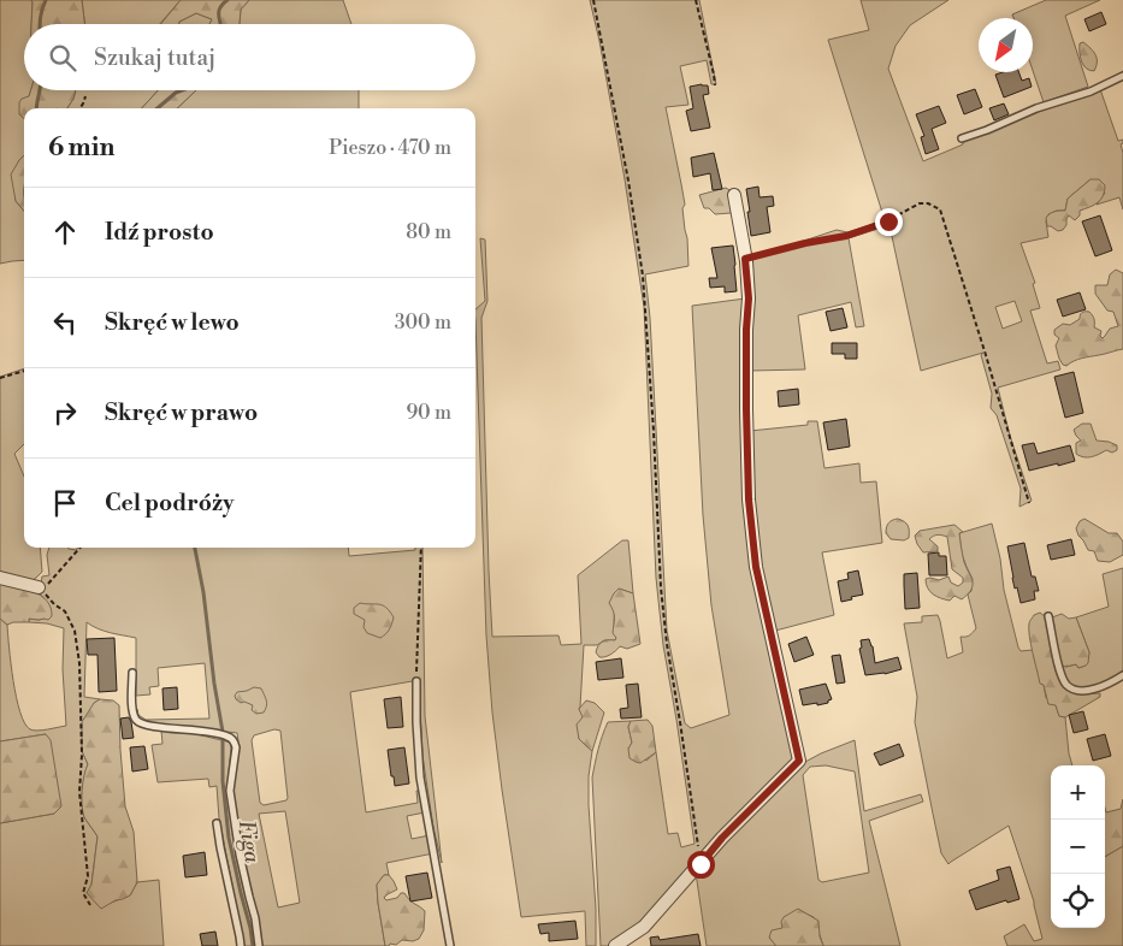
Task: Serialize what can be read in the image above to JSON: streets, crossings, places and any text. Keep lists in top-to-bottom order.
{
  "water": ["Figa"],
  "north": "bottom left",
  "page": {
    "search": "Szukaj tutaj",
    "heading": ["6 min", "Pieszo · 470 m"],
    "list": [
      ["Idź prosto", "80 m"],
      ["Skręć w lewo", "300 m"],
      ["Skręć w prawo", "90 m"],
      "Cel podróży"
    ],
    "map_buttons": ["+", "−"]
  }
}
